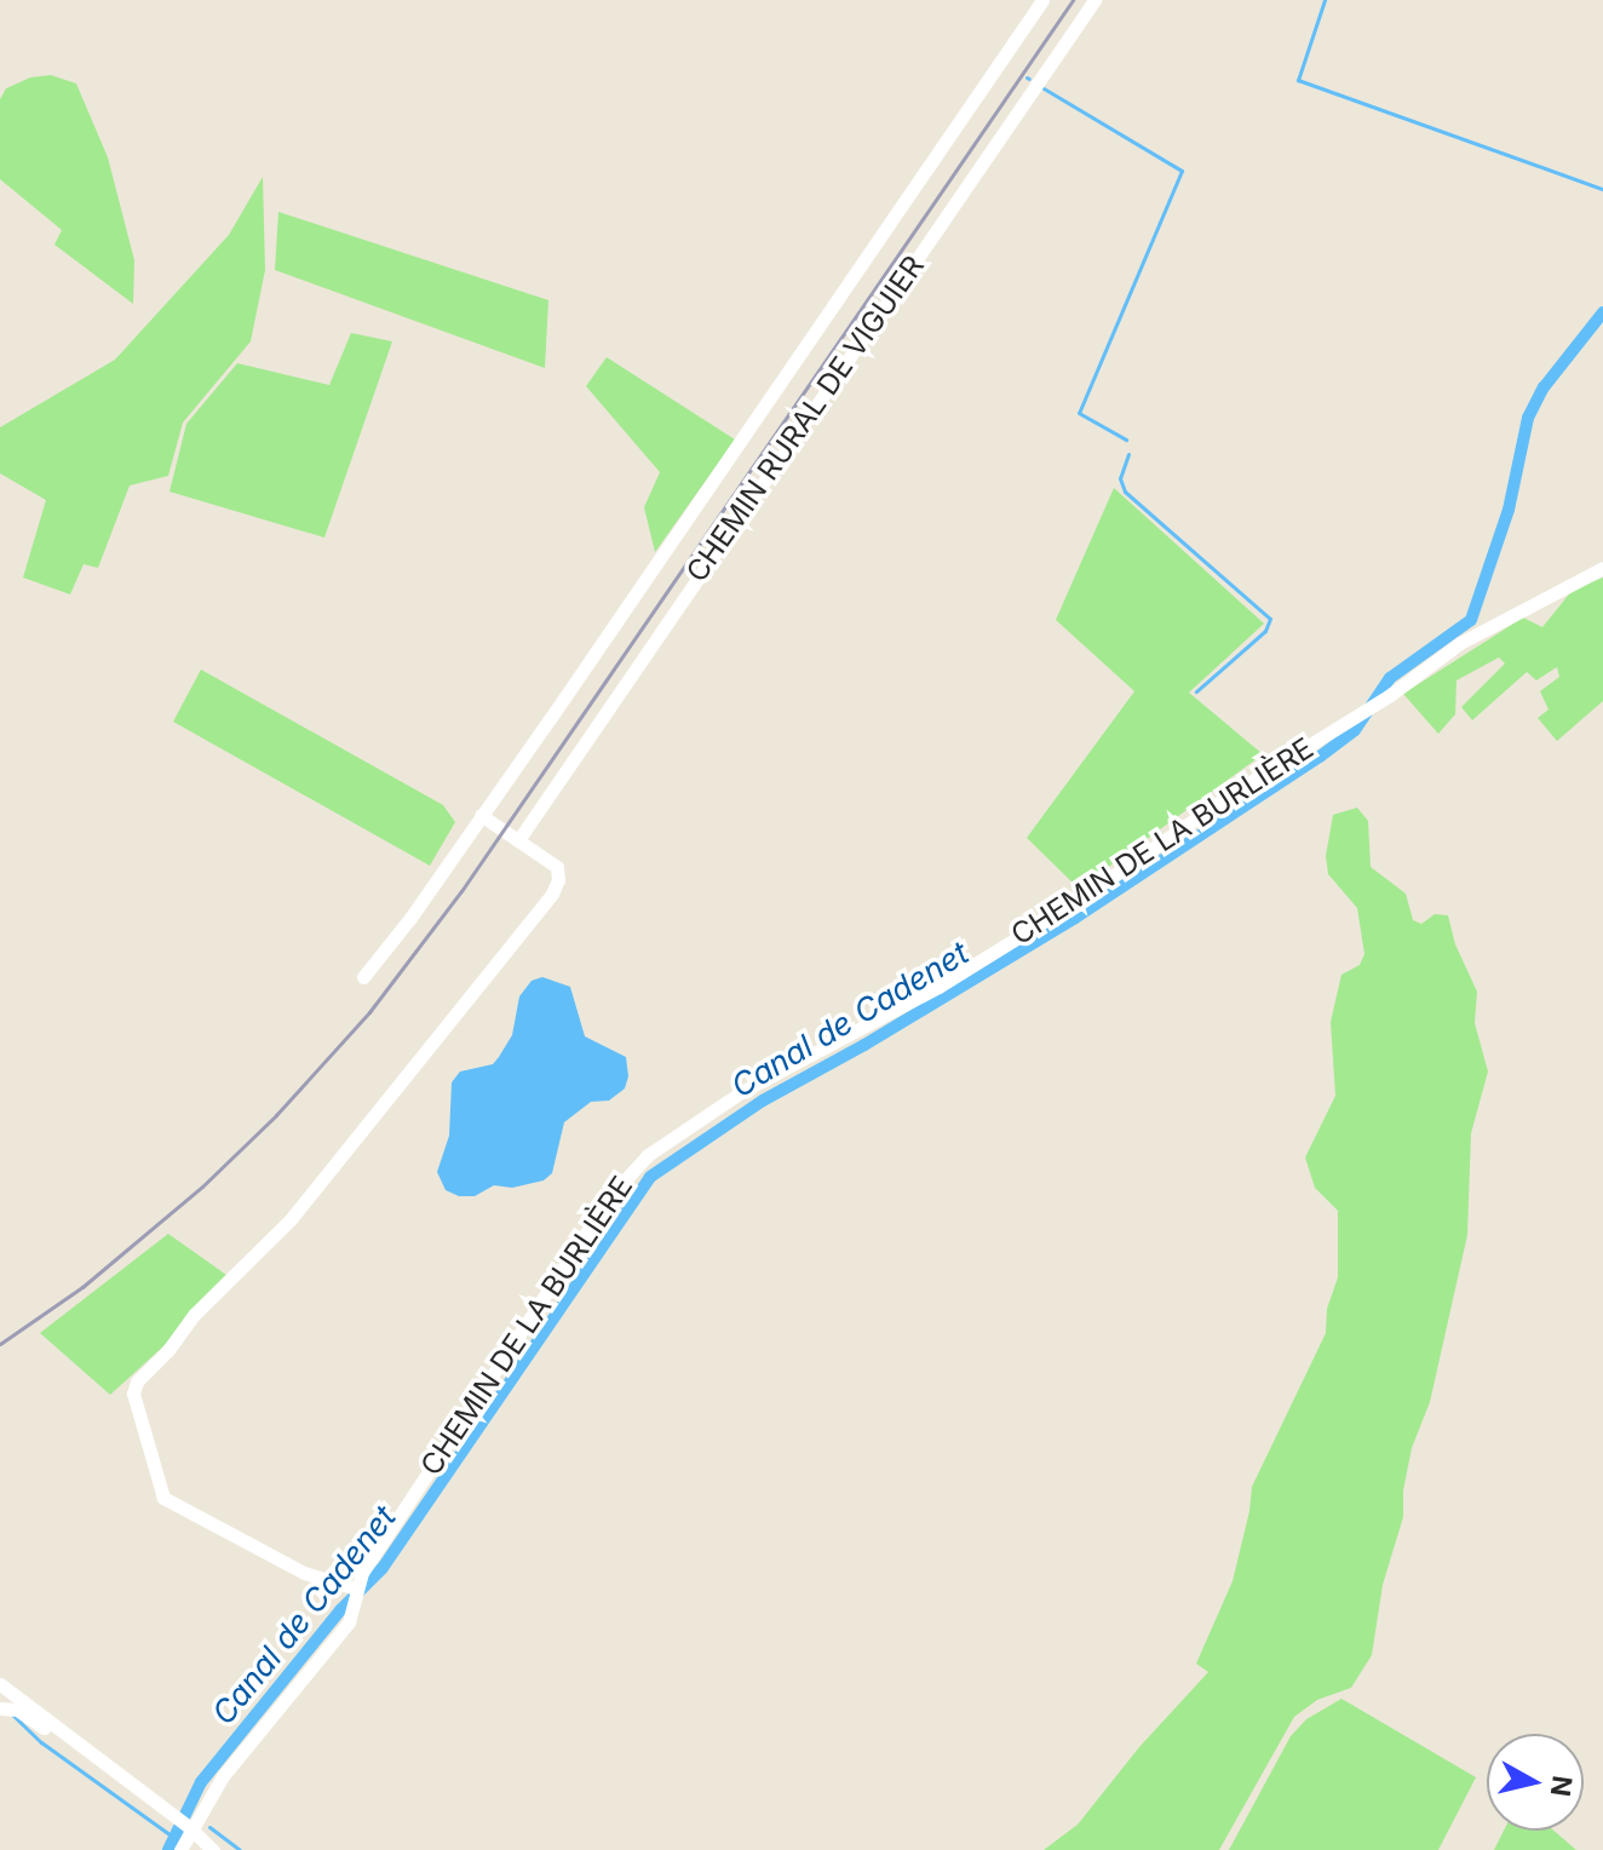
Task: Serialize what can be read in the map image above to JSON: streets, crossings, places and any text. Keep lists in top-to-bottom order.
{
  "streets": {
    "street": ["CHEMIN RURAL DE VIGUIER", "CHEMIN DE LA BURLIÈRE"]
  },
  "water": ["Canal de Cadenet"],
  "north": "right"
}
